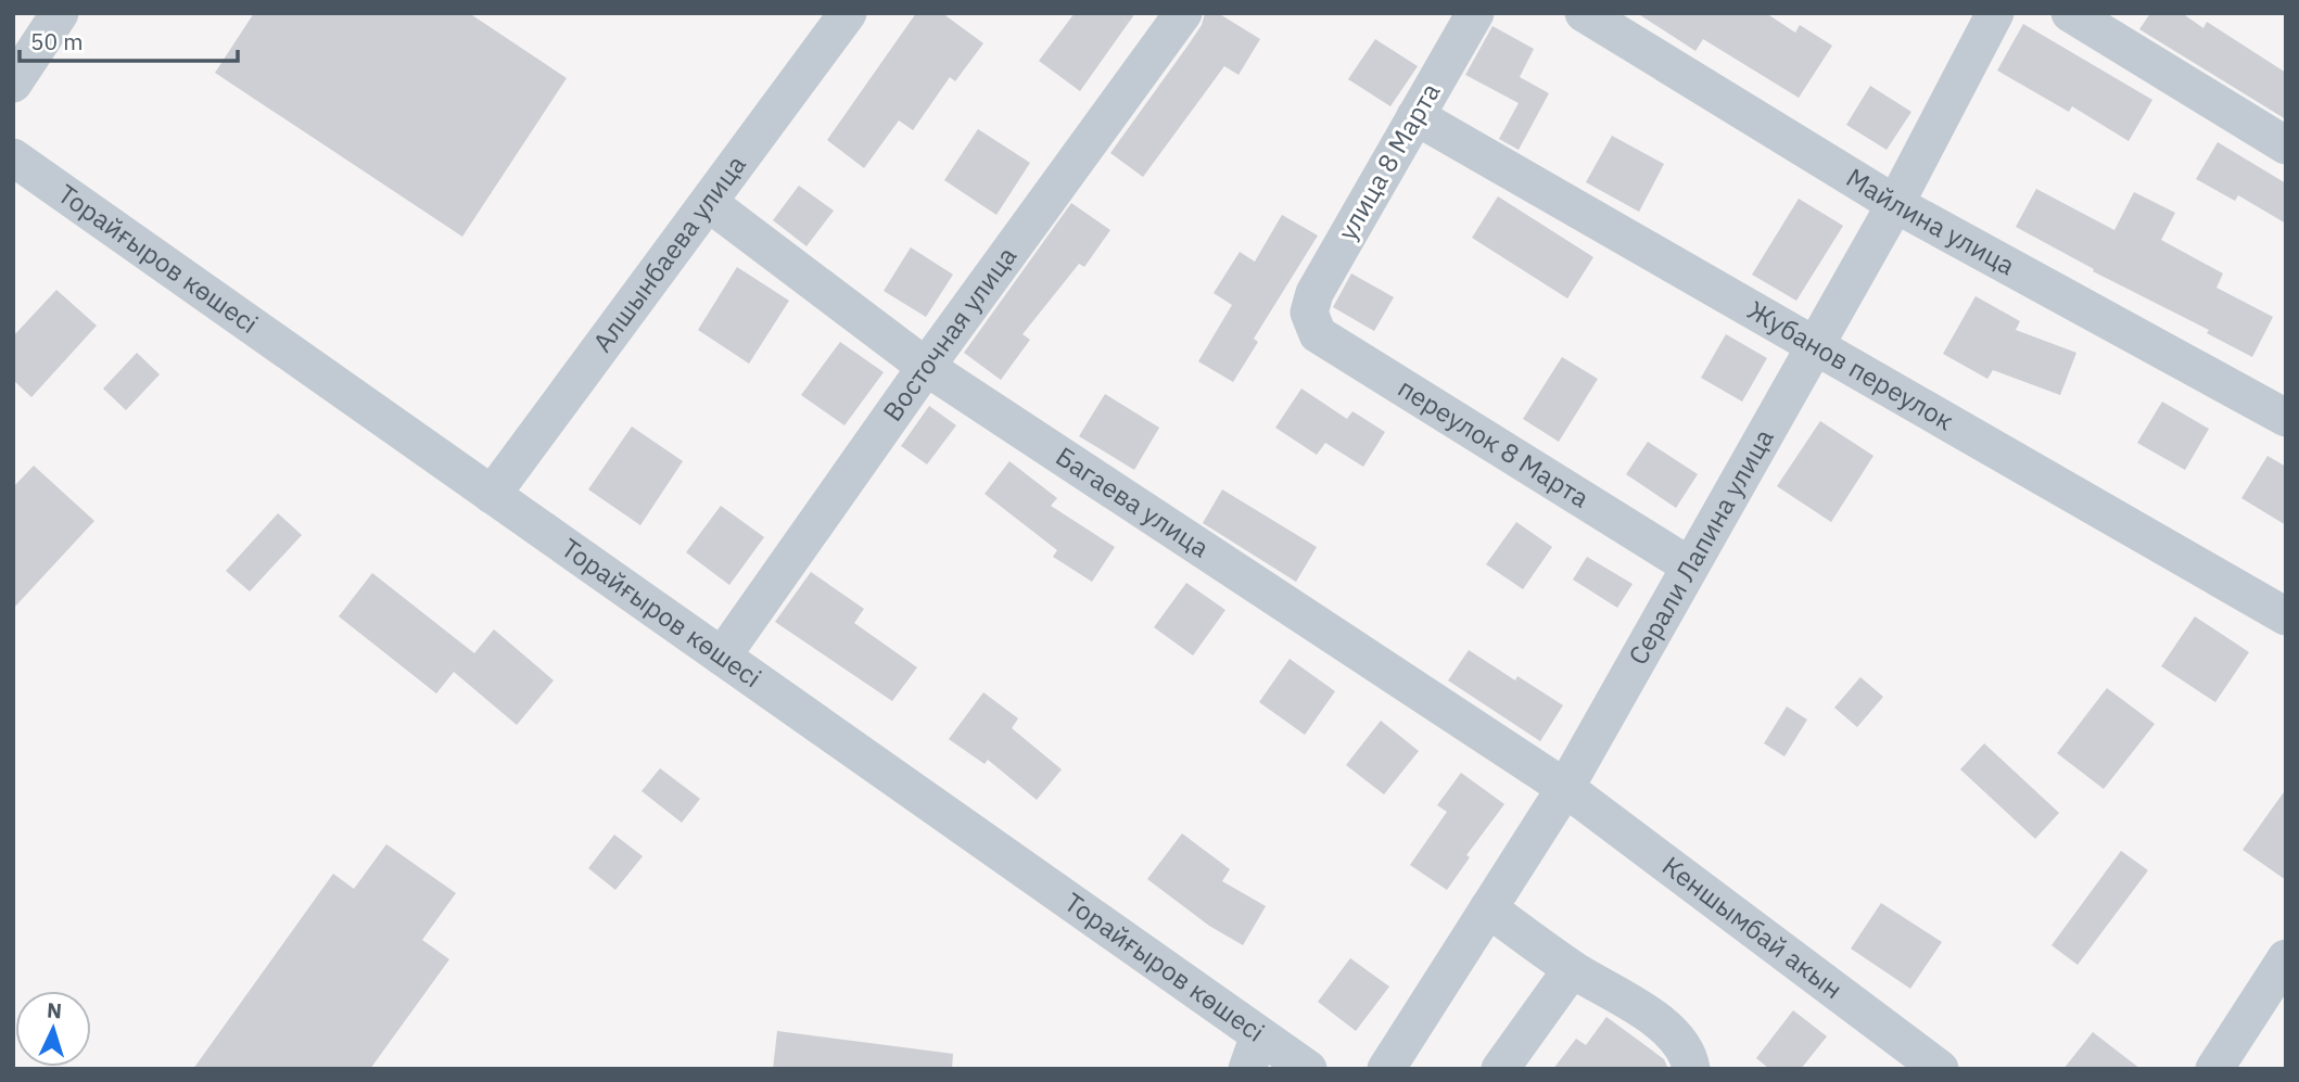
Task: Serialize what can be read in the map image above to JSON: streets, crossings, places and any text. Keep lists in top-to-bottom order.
{
  "streets": {
    "street": [
      "улица 8 Марта",
      "Майлина улица",
      "Алшынбаева улица",
      "Торайғыров көшесі",
      "Восточная улица",
      "Жубанов переулок",
      "переулок 8 Марта",
      "Багаева улица",
      "Серали Лапина улица",
      "Кеншымбай акын"
    ]
  },
  "crossings": [
    ["улица 8 Марта", "Жубанов переулок"],
    ["улица 8 Марта", "переулок 8 Марта"],
    ["Майлина улица", "Серали Лапина улица"],
    ["Алшынбаева улица", "Торайғыров көшесі"],
    ["Алшынбаева улица", "Багаева улица"],
    ["Торайғыров көшесі", "Восточная улица"],
    ["Восточная улица", "Багаева улица"],
    ["Жубанов переулок", "Серали Лапина улица"],
    ["переулок 8 Марта", "Серали Лапина улица"],
    ["Багаева улица", "Серали Лапина улица"],
    ["Багаева улица", "Кеншымбай акын"],
    ["Серали Лапина улица", "Кеншымбай акын"]
  ],
  "scale_bar": "50 m",
  "north": "top"
}
